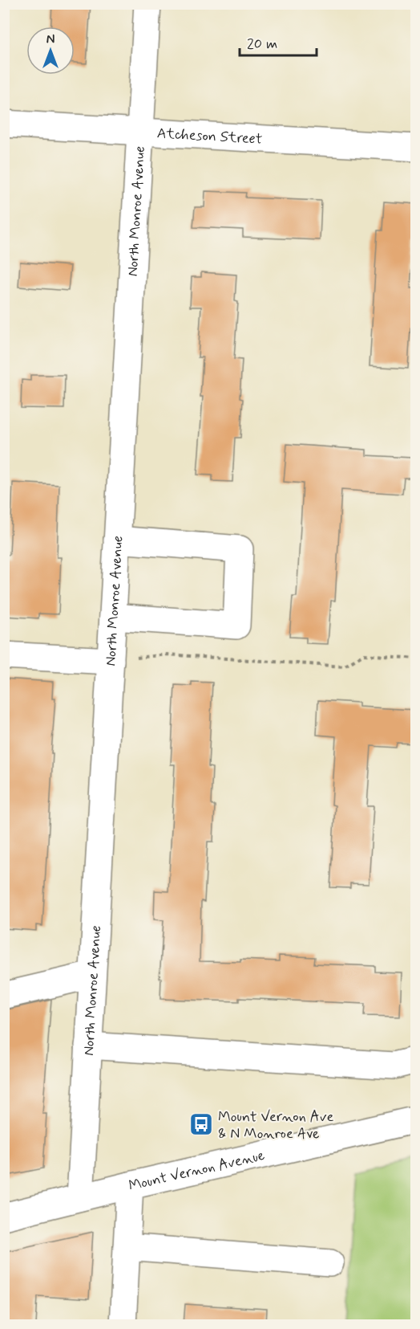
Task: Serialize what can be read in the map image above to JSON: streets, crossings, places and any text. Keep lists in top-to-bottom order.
{
  "streets": {
    "street": ["Atcheson Street", "North Monroe Avenue", "Mount Vernon Avenue"]
  },
  "crossings": [
    ["Atcheson Street", "North Monroe Avenue"],
    ["North Monroe Avenue", "Mount Vernon Avenue"]
  ],
  "places": {
    "bus stop": ["Mount Vernon Ave & N Monroe Ave"]
  },
  "scale_bar": "20 m",
  "north": "top"
}
